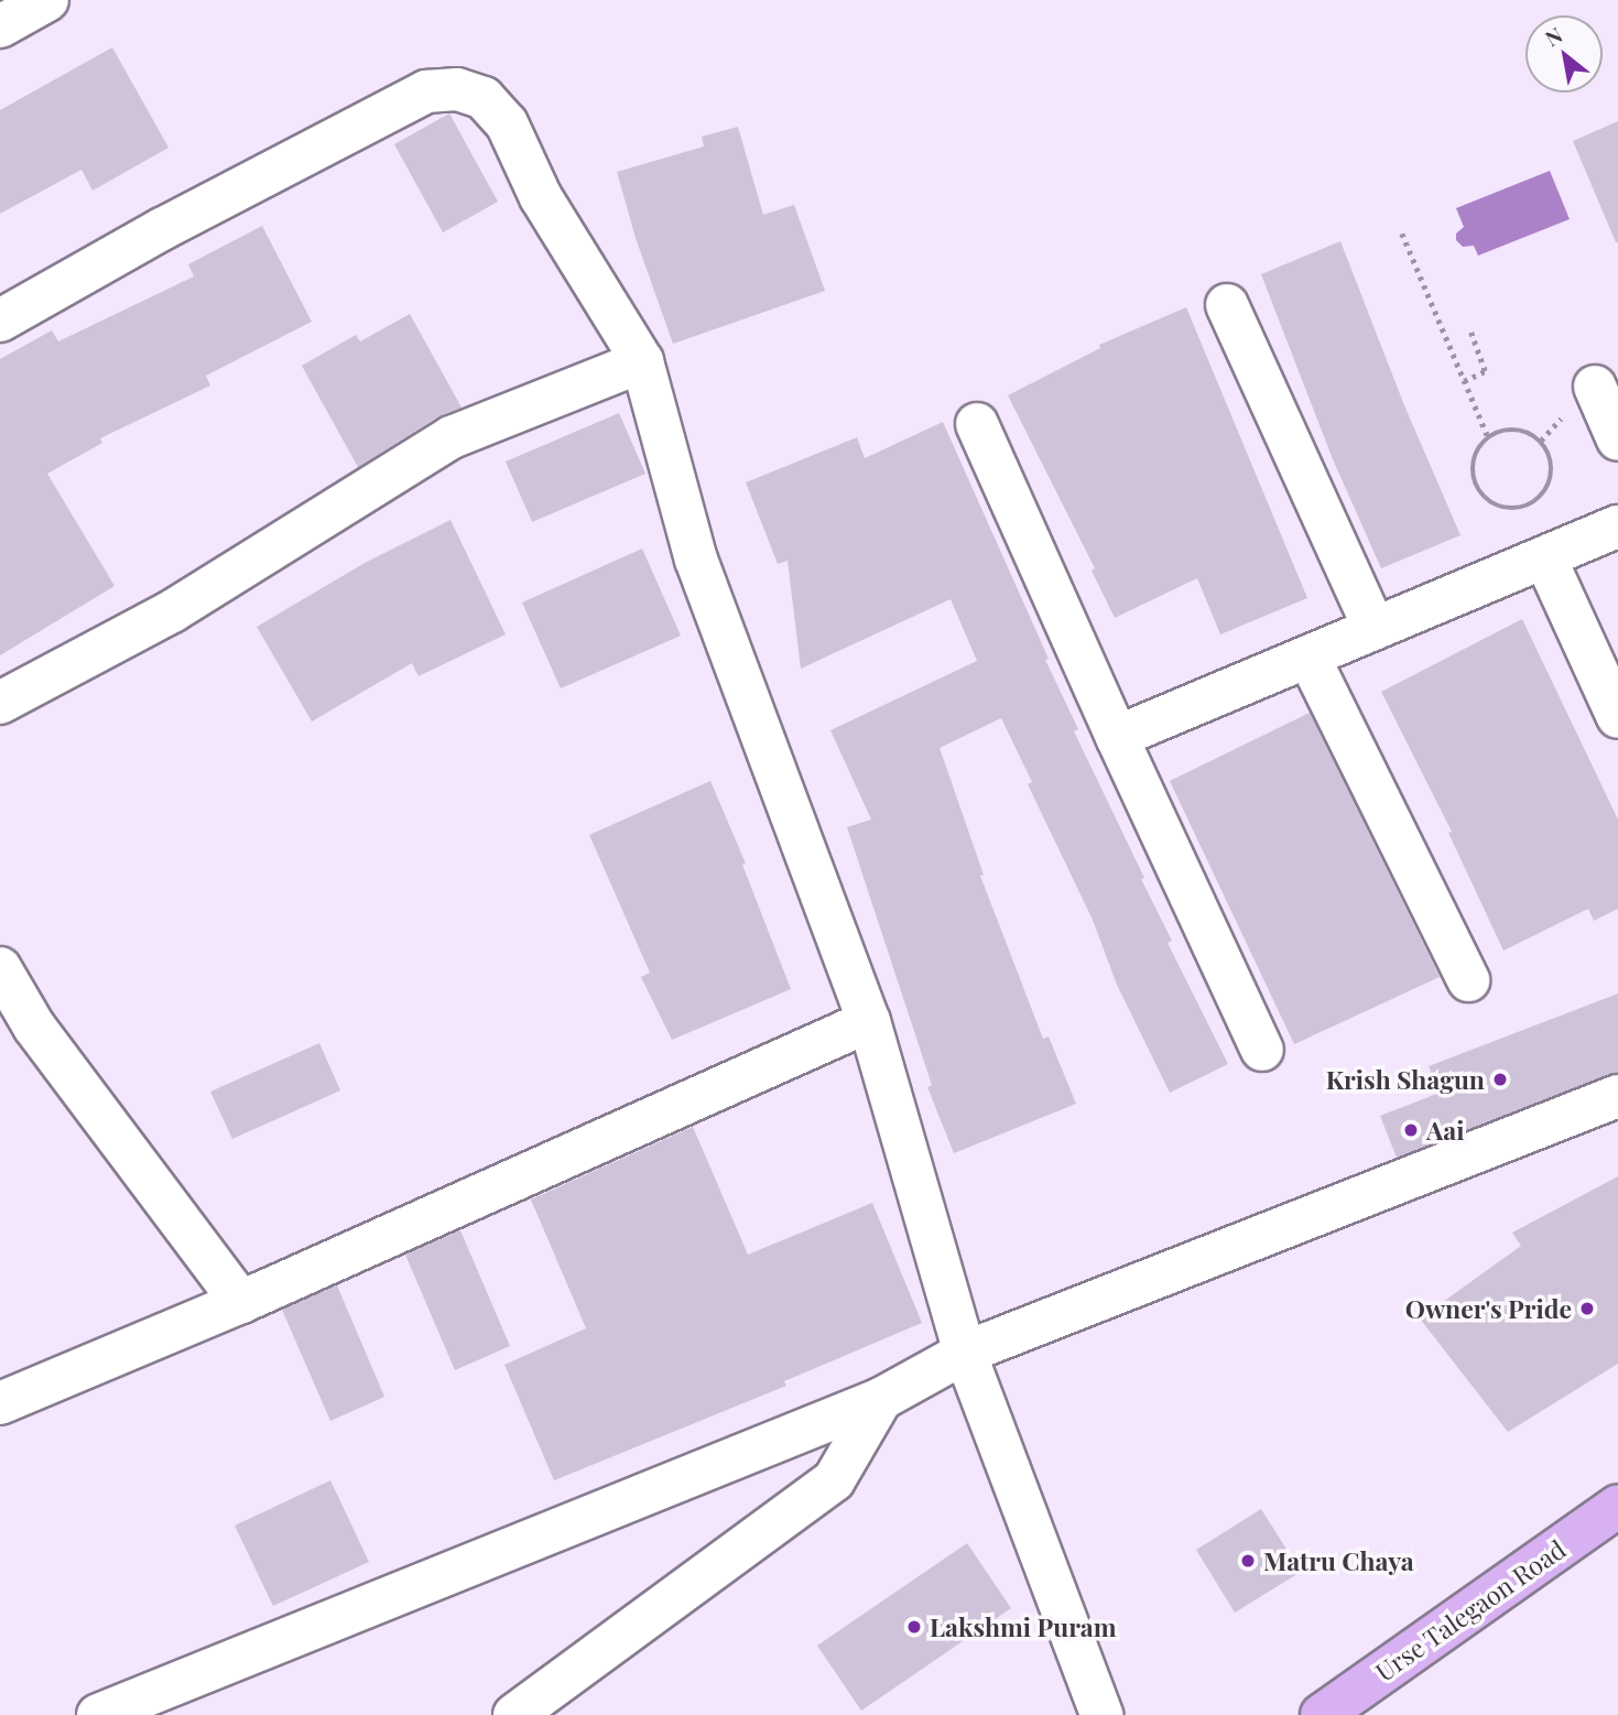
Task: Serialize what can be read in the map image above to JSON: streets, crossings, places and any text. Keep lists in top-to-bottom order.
{
  "streets": {
    "highway": ["Urse Talegaon Road"]
  },
  "places": [
    "Krish Shagun",
    "Aai",
    "Owner's Pride",
    "Matru Chaya",
    "Lakshmi Puram"
  ],
  "north": "top left"
}
